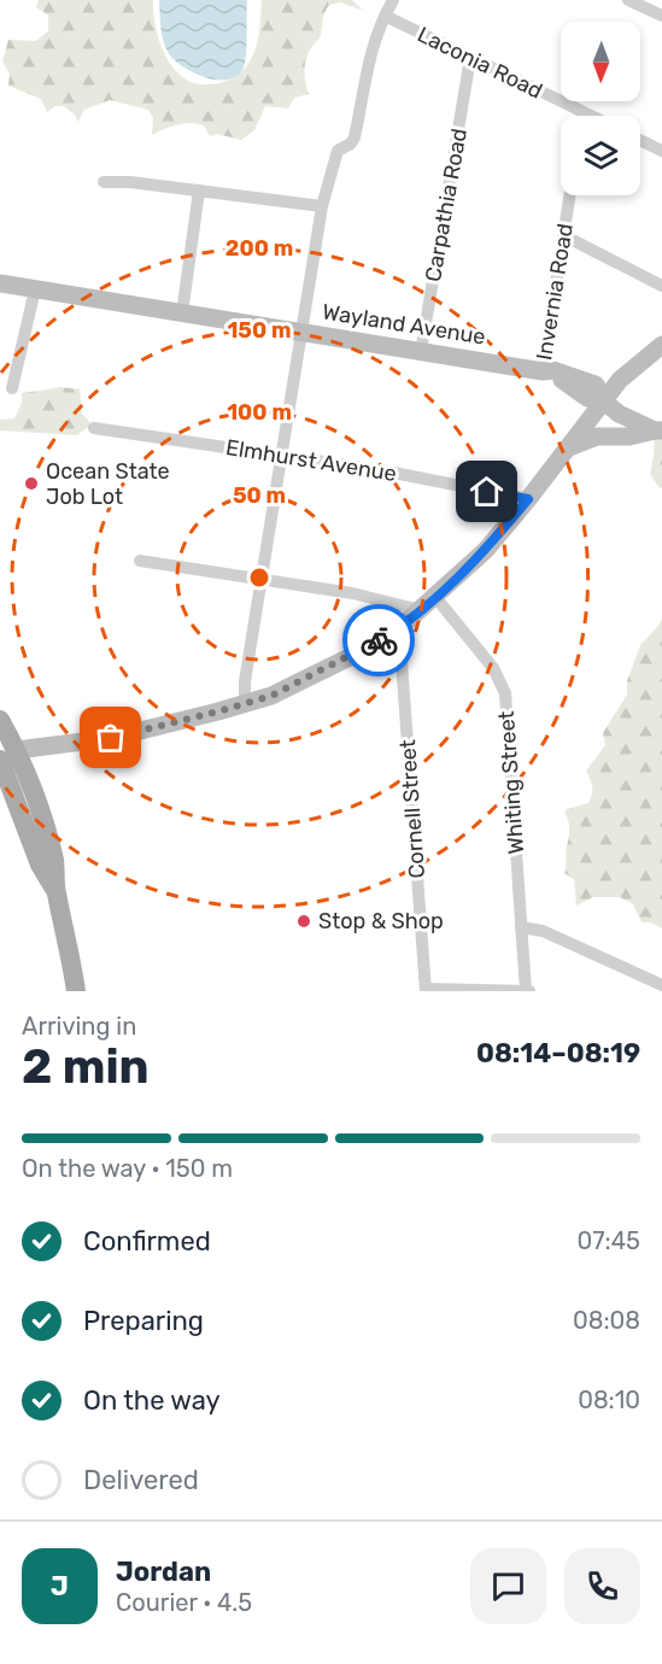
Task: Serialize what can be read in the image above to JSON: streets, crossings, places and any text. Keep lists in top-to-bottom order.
{
  "streets": {
    "main road": ["Wayland Avenue"],
    "street": [
      "Laconia Road",
      "Carpathia Road",
      "Invernia Road",
      "Elmhurst Avenue",
      "Whiting Street",
      "Cornell Street"
    ]
  },
  "crossings": [
    ["Laconia Road", "Carpathia Road"],
    ["Carpathia Road", "Wayland Avenue"],
    ["Invernia Road", "Wayland Avenue"]
  ],
  "places": ["Ocean State Job Lot", "Stop & Shop"],
  "north": "bottom",
  "page": {
    "heading": ["2 min", "Arriving in", "08:14–08:19"],
    "panel": ["Jordan", "Courier · 4.5"],
    "bar": "On the way · 150 m",
    "list": [
      ["Confirmed", "07:45"],
      ["Preparing", "08:08"],
      ["On the way", "08:10"],
      "Delivered"
    ],
    "round": "J"
  },
  "rings": [
    "200 m",
    "150 m",
    "100 m",
    "50 m"
  ]
}
